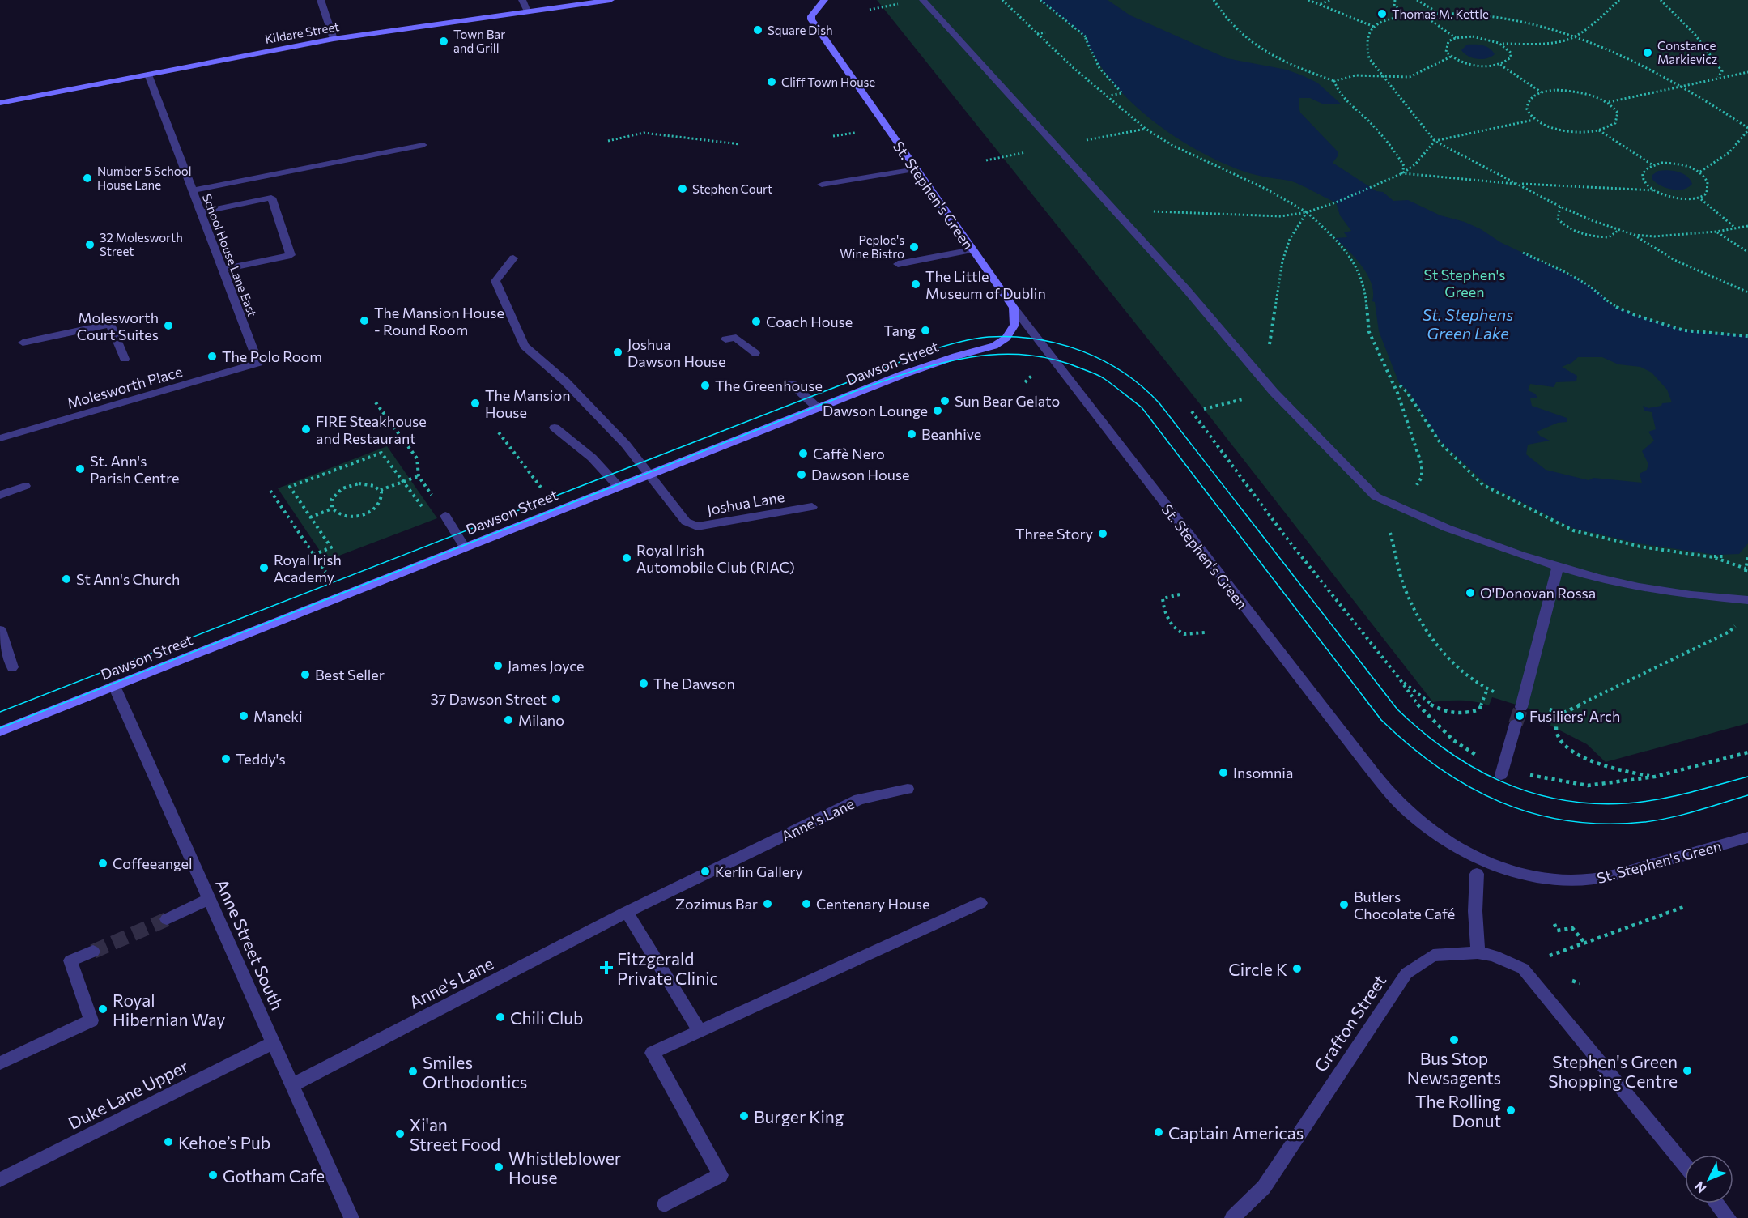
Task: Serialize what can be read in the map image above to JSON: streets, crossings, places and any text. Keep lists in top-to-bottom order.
{
  "streets": {
    "main road": ["Kildare Street", "St. Stephen's Green", "Dawson Street"],
    "street": [
      "School House Lane East",
      "Molesworth Place",
      "Joshua Lane",
      "Anne's Lane",
      "Anne Street South",
      "Grafton Street",
      "Duke Lane Upper"
    ]
  },
  "crossings": [
    ["Kildare Street", "School House Lane East"],
    ["St. Stephen's Green", "Dawson Street"],
    ["School House Lane East", "Molesworth Place"],
    ["Dawson Street", "Joshua Lane"],
    ["Dawson Street", "Anne Street South"],
    ["Anne's Lane", "Anne Street South"],
    ["Anne Street South", "Duke Lane Upper"]
  ],
  "water": ["St. Stephens Green Lake"],
  "parks": ["St Stephen's Green"],
  "places": {
    "other": [
      "Thomas M. Kettle",
      "Square Dish",
      "Town Bar and Grill",
      "Constance Markievicz",
      "Cliff Town House",
      "Number 5 School House Lane",
      "Stephen Court",
      "32 Molesworth Street",
      "Peploe's Wine Bistro",
      "The Little Museum of Dublin",
      "The Mansion House - Round Room",
      "Coach House",
      "Molesworth Court Suites",
      "Tang",
      "Joshua Dawson House",
      "The Polo Room",
      "The Greenhouse",
      "Sun Bear Gelato",
      "The Mansion House",
      "Dawson Lounge",
      "FIRE Steakhouse and Restaurant",
      "Beanhive",
      "Caffè Nero",
      "St. Ann's Parish Centre",
      "Dawson House",
      "Three Story",
      "Royal Irish Automobile Club (RIAC)",
      "Royal Irish Academy",
      "St Ann's Church",
      "O'Donovan Rossa",
      "James Joyce",
      "Best Seller",
      "The Dawson",
      "37 Dawson Street",
      "Maneki",
      "Fusiliers' Arch",
      "Milano",
      "Teddy's",
      "Insomnia",
      "Coffeeangel",
      "Kerlin Gallery",
      "Zozimus Bar",
      "Centenary House",
      "Butlers Chocolate Café",
      "Circle K",
      "Royal Hibernian Way",
      "Chili Club",
      "Bus Stop Newsagents",
      "Stephen's Green Shopping Centre",
      "Smiles Orthodontics",
      "The Rolling Donut",
      "Burger King",
      "Captain Americas",
      "Xi'an Street Food",
      "Kehoe’s Pub",
      "Whistleblower House",
      "Gotham Cafe"
    ],
    "health": ["Fitzgerald Private Clinic"]
  },
  "north": "bottom left"
}
